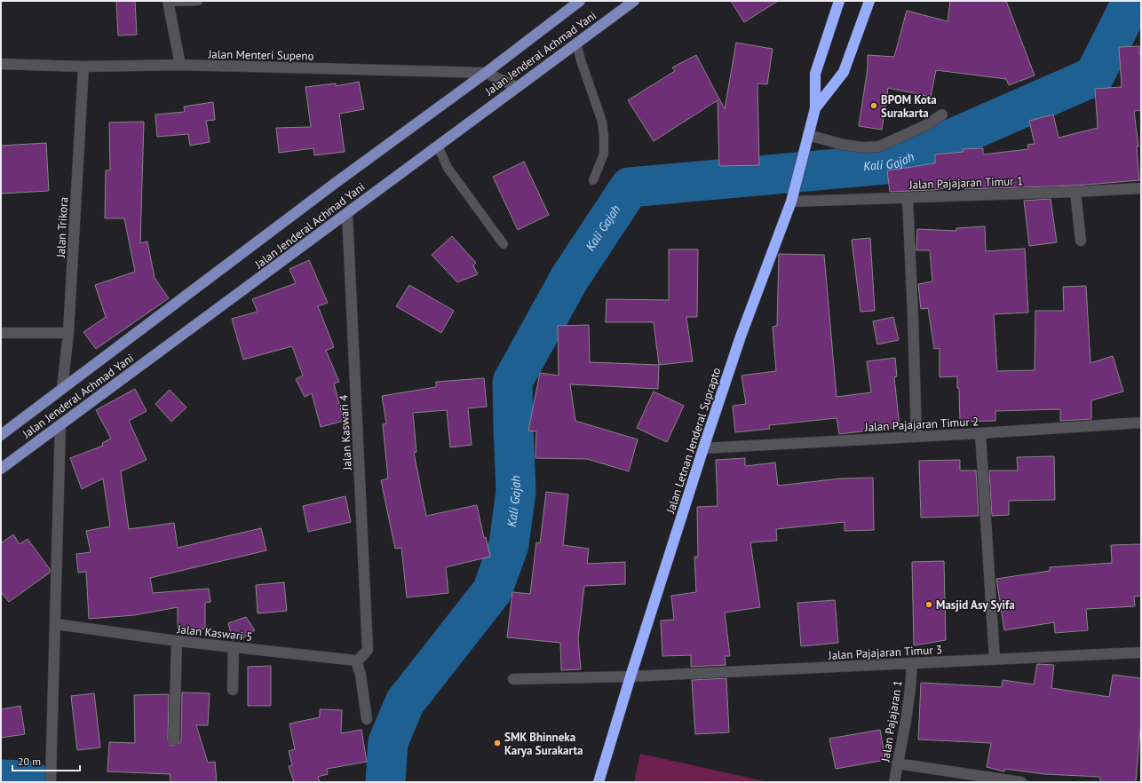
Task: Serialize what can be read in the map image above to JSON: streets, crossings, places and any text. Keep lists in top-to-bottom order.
{
  "streets": {
    "highway": ["Jalan Letnan Jenderal Suprapto"],
    "main road": ["Jalan Jenderal Achmad Yani"],
    "street": [
      "Jalan Menteri Supeno",
      "Jalan Pajajaran Timur 1",
      "Jalan Trikora",
      "Jalan Pajajaran Timur 2",
      "Jalan Kaswari 4",
      "Jalan Kaswari 5",
      "Jalan Pajajaran Timur 3",
      "Jalan Pajajaran 1"
    ]
  },
  "crossings": [
    ["Jalan Jenderal Achmad Yani", "Jalan Menteri Supeno"],
    ["Jalan Jenderal Achmad Yani", "Jalan Trikora"],
    ["Jalan Jenderal Achmad Yani", "Jalan Kaswari 4"],
    ["Jalan Menteri Supeno", "Jalan Trikora"],
    ["Jalan Pajajaran Timur 1", "Jalan Letnan Jenderal Suprapto"],
    ["Jalan Pajajaran Timur 2", "Jalan Letnan Jenderal Suprapto"],
    ["Jalan Kaswari 4", "Jalan Kaswari 5"],
    ["Jalan Letnan Jenderal Suprapto", "Jalan Pajajaran Timur 3"],
    ["Jalan Pajajaran Timur 3", "Jalan Pajajaran 1"]
  ],
  "water": ["Kali Gajah"],
  "places": ["BPOM Kota Surakarta", "Masjid Asy Syifa", "SMK Bhinneka Karya Surakarta"],
  "scale_bar": "20 m"
}
